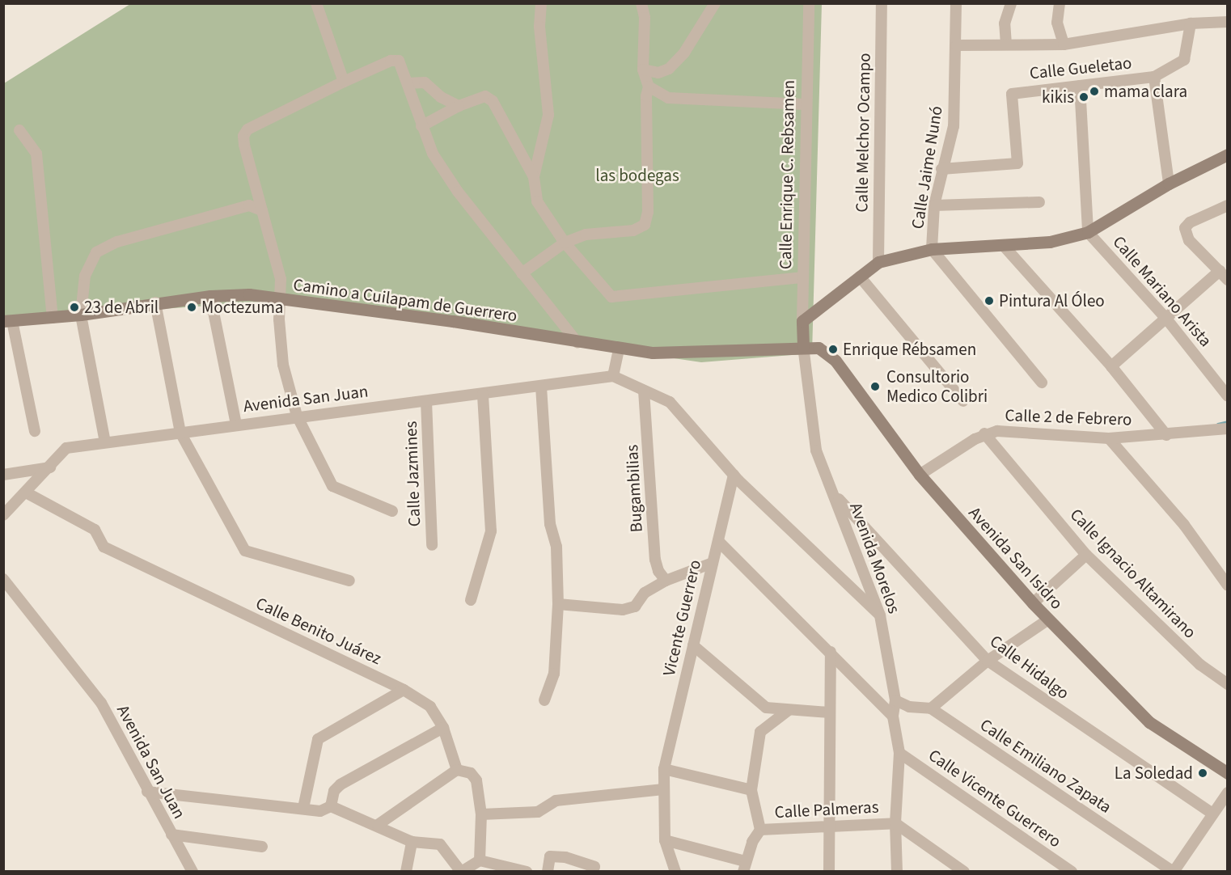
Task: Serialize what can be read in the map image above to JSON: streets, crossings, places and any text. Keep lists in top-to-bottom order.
{
  "streets": {
    "main road": ["Calle Enrique C. Rebsamen", "Camino a Cuilapam de Guerrero", "Avenida San Isidro"],
    "street": [
      "Calle Gueletao",
      "Calle Melchor Ocampo",
      "Calle Jaime Nunó",
      "Calle Mariano Arista",
      "Avenida San Juan",
      "Calle 2 de Febrero",
      "Calle Jazmines",
      "Bugambilias",
      "Avenida Morelos",
      "Calle Ignacio Altamirano",
      "Vicente Guerrero",
      "Calle Benito Juárez",
      "Calle Hidalgo",
      "Calle Emiliano Zapata",
      "Calle Vicente Guerrero",
      "Calle Palmeras"
    ]
  },
  "crossings": [
    ["Calle Gueletao", "Calle Jaime Nunó"],
    ["Calle Enrique C. Rebsamen", "Camino a Cuilapam de Guerrero"],
    ["Calle Enrique C. Rebsamen", "Avenida Morelos"],
    ["Calle Enrique C. Rebsamen", "Avenida San Isidro"],
    ["Camino a Cuilapam de Guerrero", "Calle Jazmines"],
    ["Camino a Cuilapam de Guerrero", "Avenida Morelos"],
    ["Camino a Cuilapam de Guerrero", "Avenida San Isidro"],
    ["Avenida San Juan", "Calle Jazmines"],
    ["Avenida San Juan", "Calle Benito Juárez"],
    ["Calle 2 de Febrero", "Avenida San Isidro"],
    ["Calle 2 de Febrero", "Calle Ignacio Altamirano"],
    ["Avenida Morelos", "Avenida San Isidro"],
    ["Avenida Morelos", "Calle Hidalgo"],
    ["Avenida Morelos", "Calle Emiliano Zapata"],
    ["Avenida Morelos", "Calle Vicente Guerrero"],
    ["Avenida Morelos", "Calle Palmeras"]
  ],
  "parks": ["las bodegas"],
  "places": [
    "mama clara",
    "kikis",
    "Pintura Al Óleo",
    "23 de Abril",
    "Moctezuma",
    "Enrique Rébsamen",
    "Consultorio Medico Colibri",
    "La Soledad"
  ]
}
